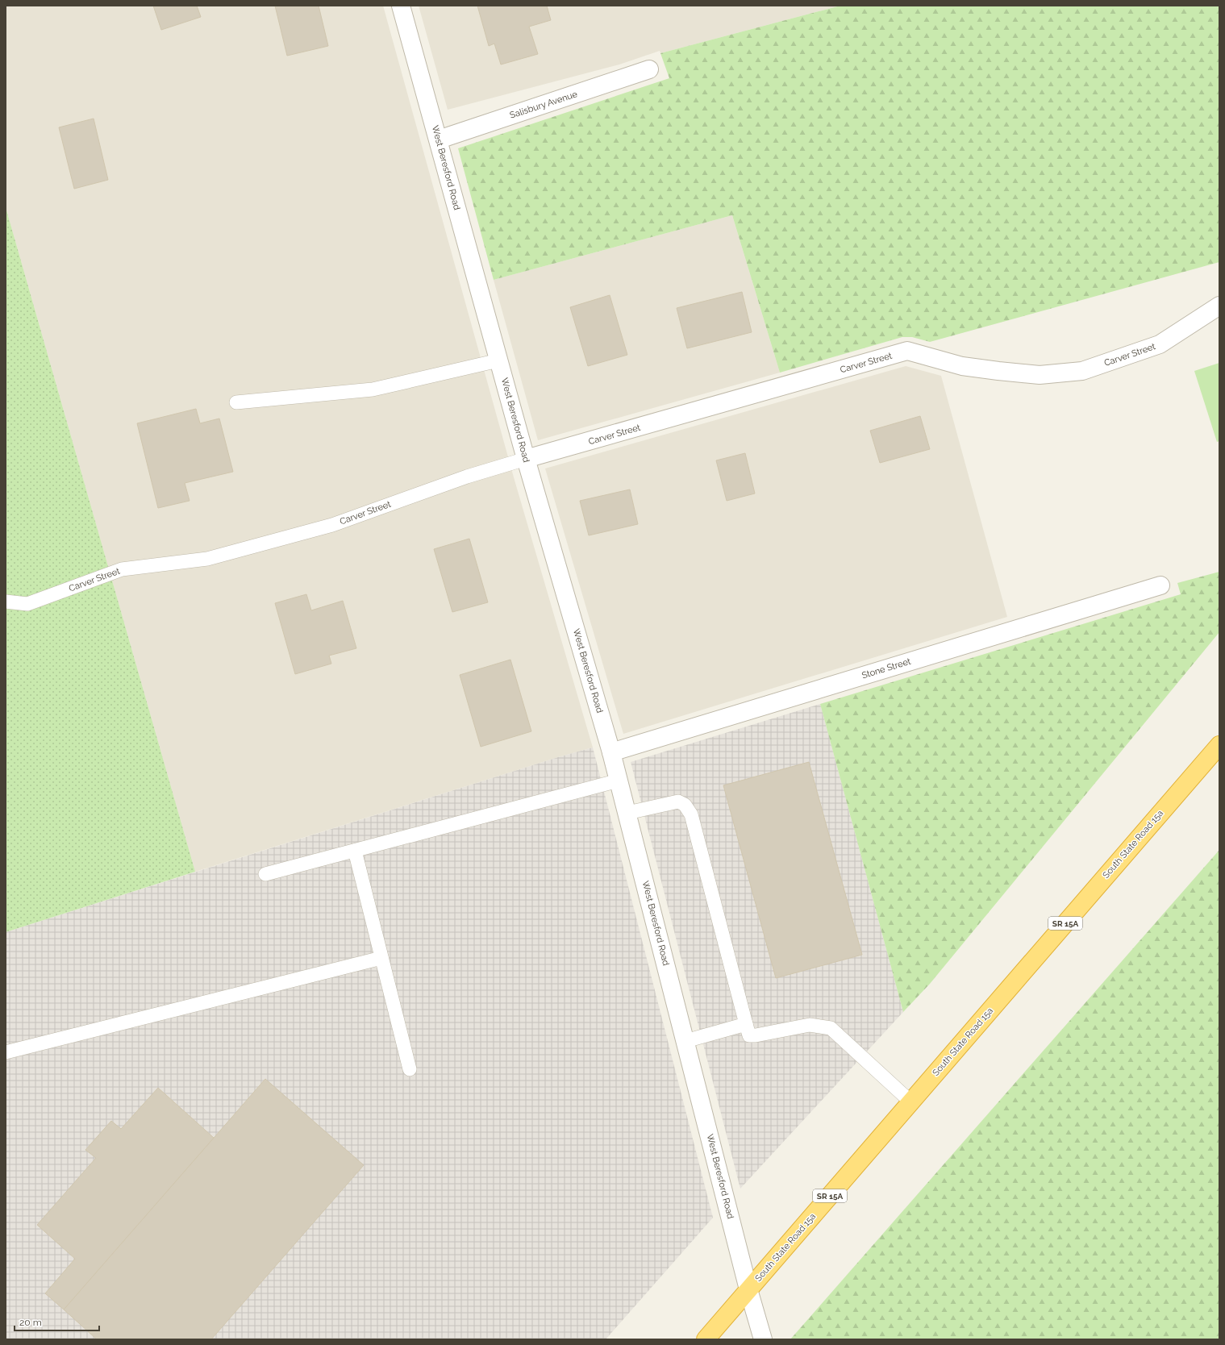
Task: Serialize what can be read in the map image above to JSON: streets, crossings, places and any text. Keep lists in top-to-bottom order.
{
  "streets": {
    "highway": ["South State Road 15a", "SR 15A"],
    "street": [
      "Salisbury Avenue",
      "West Beresford Road",
      "Carver Street",
      "Stone Street"
    ]
  },
  "crossings": [
    ["Salisbury Avenue", "West Beresford Road"],
    ["West Beresford Road", "Carver Street"],
    ["West Beresford Road", "Stone Street"],
    ["West Beresford Road", "South State Road 15a"]
  ],
  "scale_bar": "20 m"
}
